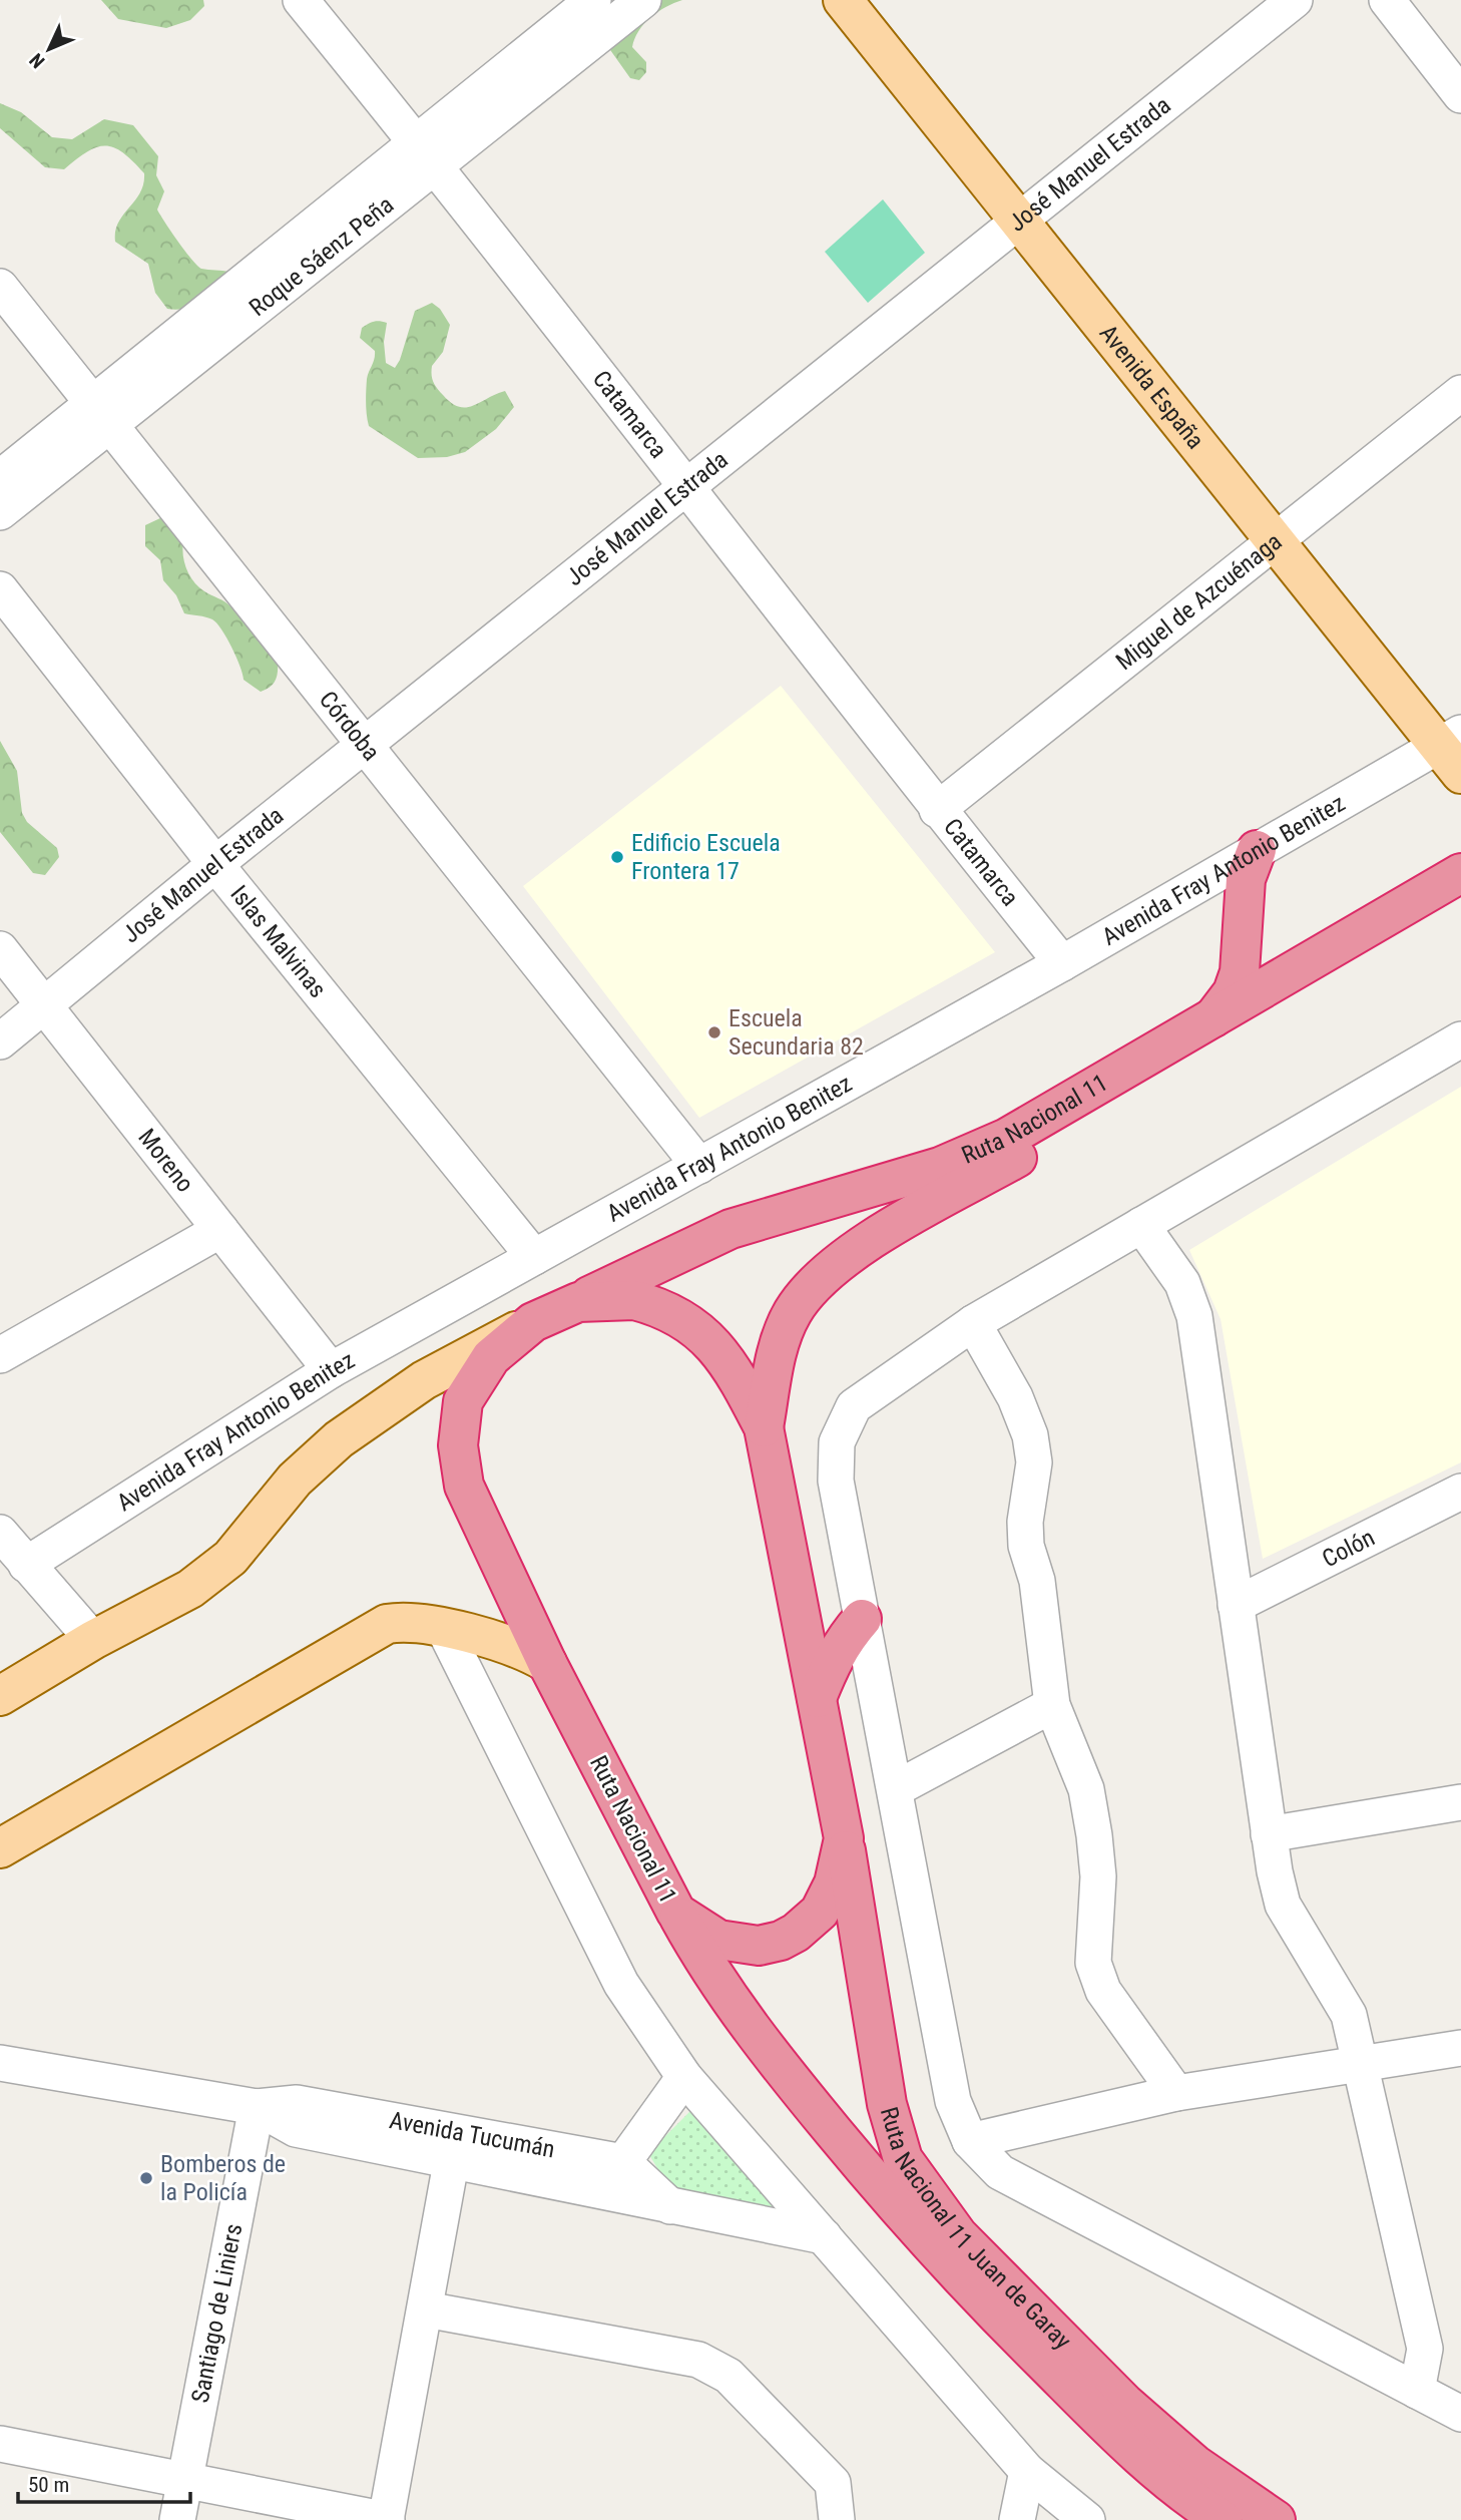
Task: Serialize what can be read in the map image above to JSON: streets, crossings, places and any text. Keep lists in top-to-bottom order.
{
  "streets": {
    "highway": ["Ruta Nacional 11", "Ruta Nacional 11 Juan de Garay"],
    "main road": ["Avenida España"],
    "street": [
      "José Manuel Estrada",
      "Roque Sáenz Peña",
      "Catamarca",
      "Miguel de Azcuénaga",
      "Córdoba",
      "Avenida Fray Antonio Benitez",
      "Islas Malvinas",
      "Moreno",
      "Colón",
      "Avenida Tucumán",
      "Santiago de Liniers"
    ]
  },
  "crossings": [
    ["José Manuel Estrada", "Avenida España"],
    ["José Manuel Estrada", "Catamarca"],
    ["José Manuel Estrada", "Córdoba"],
    ["José Manuel Estrada", "Islas Malvinas"],
    ["José Manuel Estrada", "Moreno"],
    ["Roque Sáenz Peña", "Catamarca"],
    ["Roque Sáenz Peña", "Córdoba"],
    ["Avenida España", "Miguel de Azcuénaga"],
    ["Avenida España", "Avenida Fray Antonio Benitez"],
    ["Catamarca", "Miguel de Azcuénaga"],
    ["Catamarca", "Avenida Fray Antonio Benitez"],
    ["Córdoba", "Avenida Fray Antonio Benitez"],
    ["Avenida Fray Antonio Benitez", "Islas Malvinas"],
    ["Avenida Fray Antonio Benitez", "Moreno"],
    ["Ruta Nacional 11", "Ruta Nacional 11 Juan de Garay"],
    ["Avenida Tucumán", "Santiago de Liniers"]
  ],
  "places": ["Edificio Escuela Frontera 17", "Escuela Secundaria 82", "Bomberos de la Policía"],
  "scale_bar": "50 m",
  "north": "bottom left"
}
